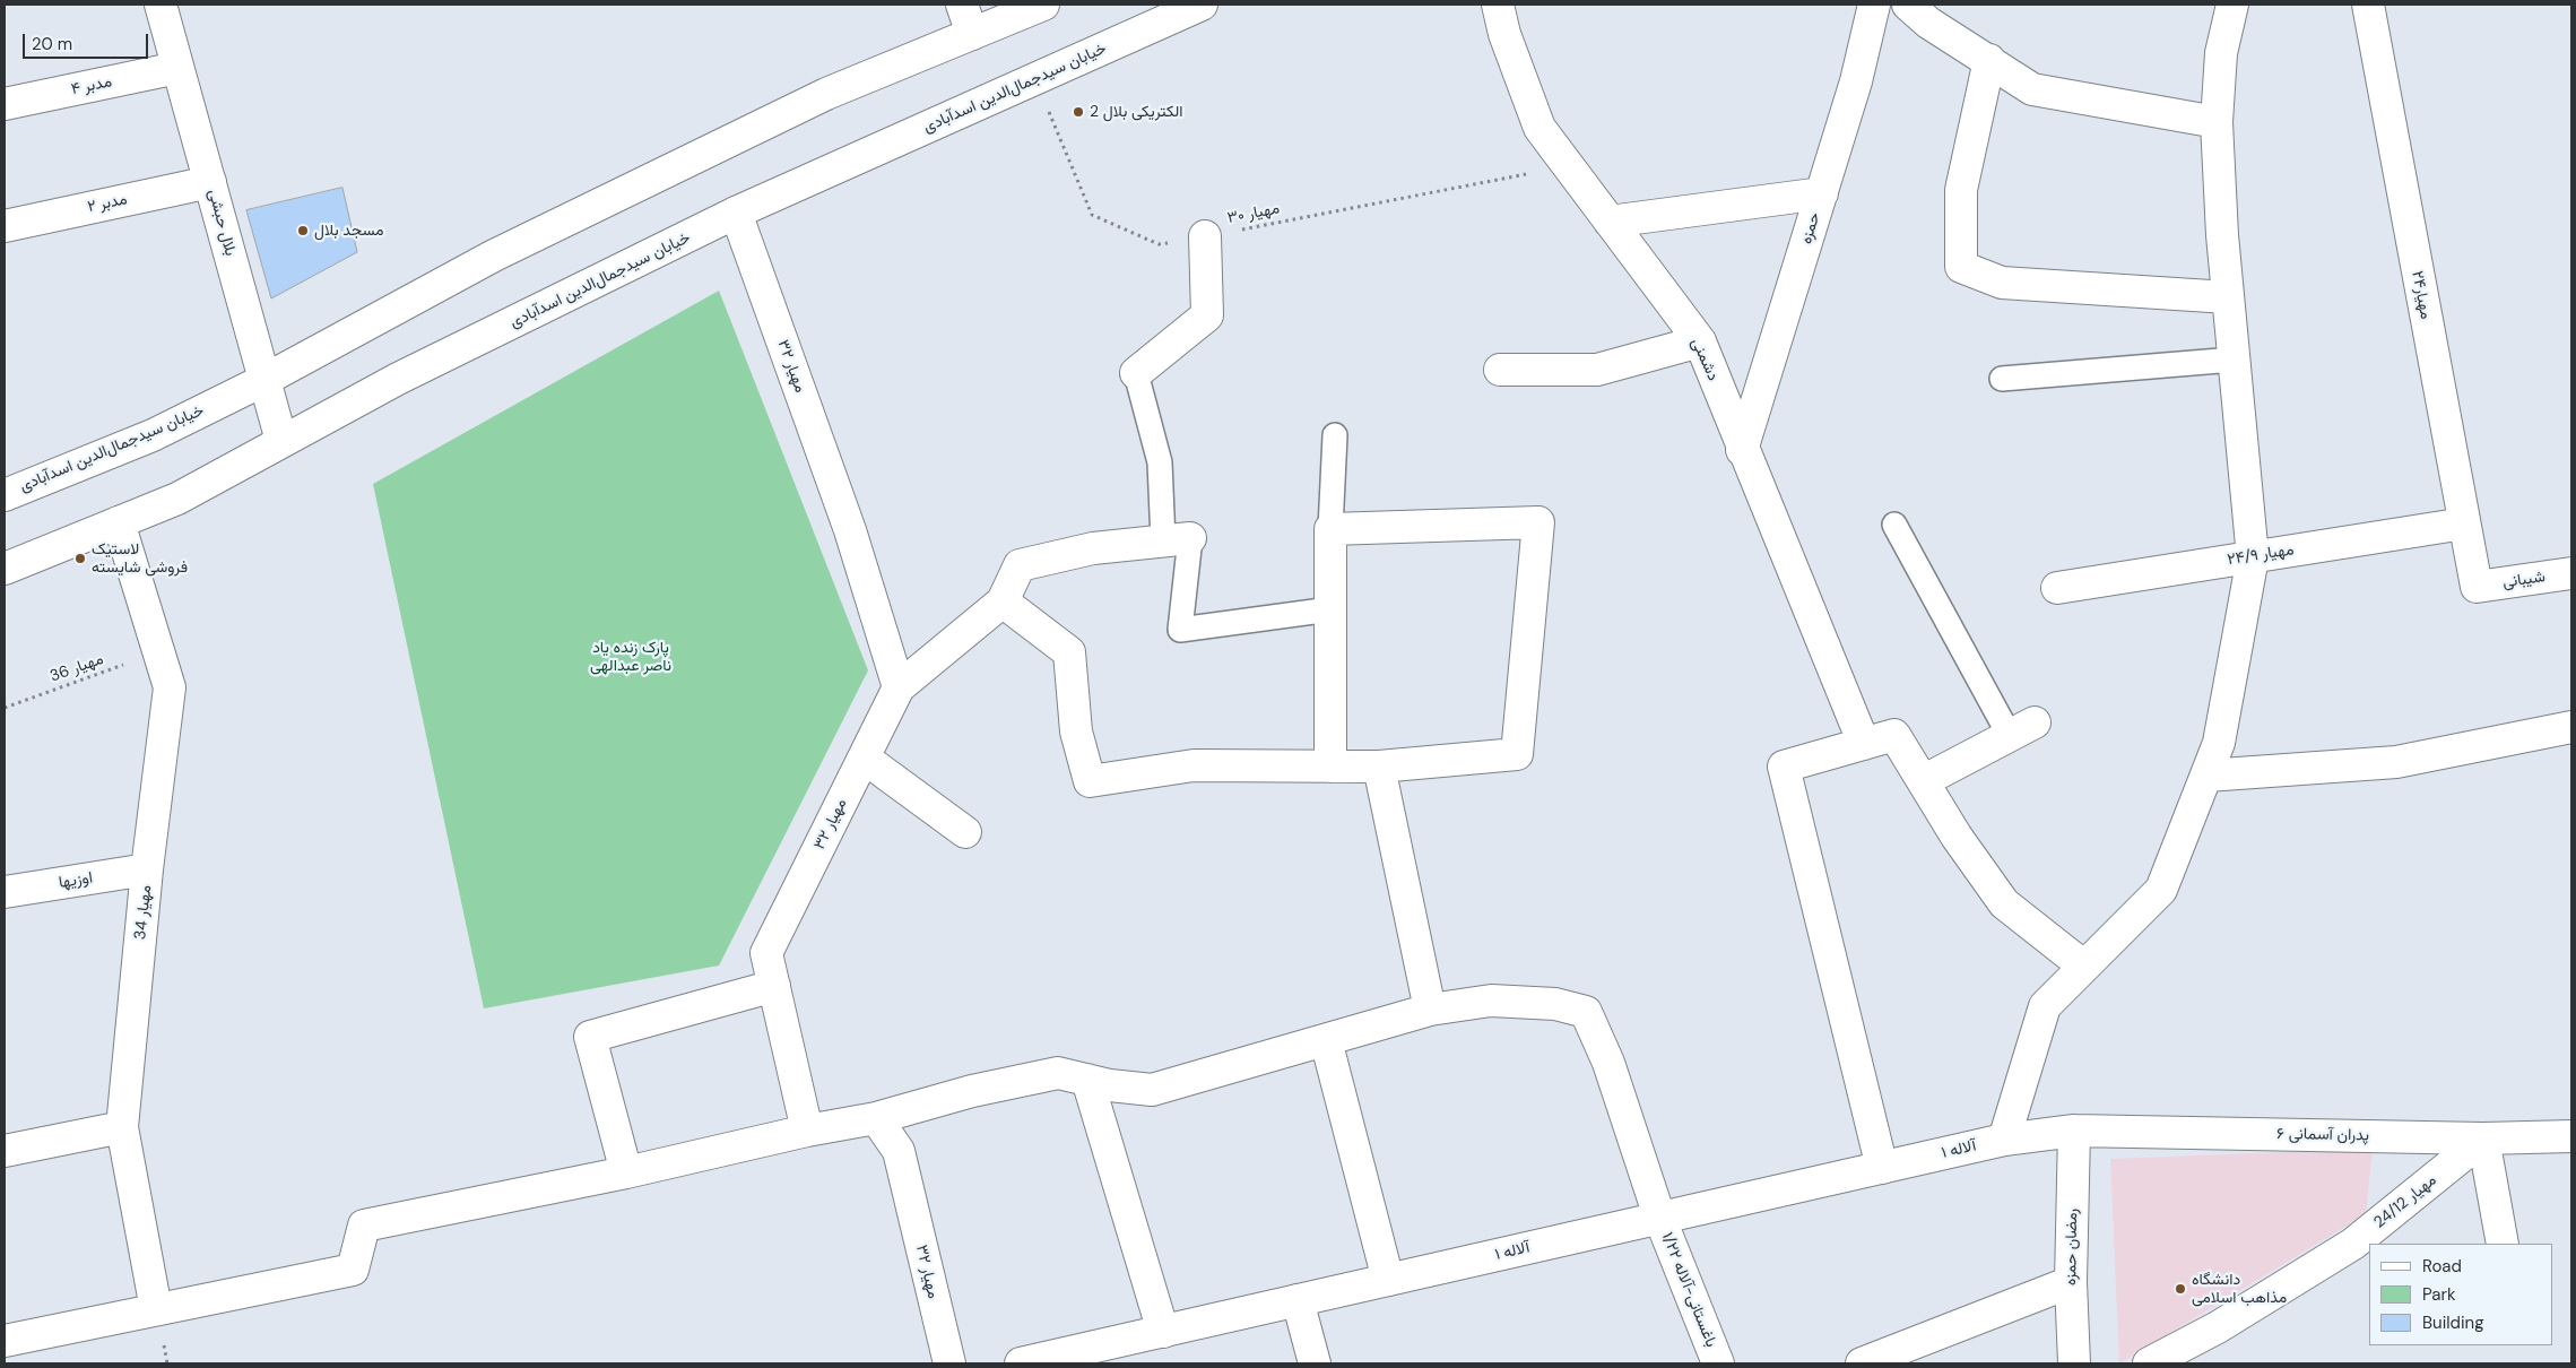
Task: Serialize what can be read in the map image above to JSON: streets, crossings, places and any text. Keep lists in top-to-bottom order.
{
  "streets": {
    "street": [
      "مدبر ۴",
      "خیابان سیدجمال‌الدین اسدآبادی",
      "مدبر ۲",
      "بلال حبشی",
      "حمزه",
      "مهیار۲۴",
      "دشمنی",
      "مهیار ۳۲",
      "مهیار ۲۴/۹",
      "شیبانی",
      "اوزیها",
      "مهیار 34",
      "پدران آسمانی ۶",
      "آلاله ۱",
      "مهیار 24/12",
      "رمضان حمزه",
      "باغستانی-آلاله ۱/۲۲"
    ],
    "path": ["مهیار ۳۰", "مهیار 36"]
  },
  "crossings": [
    ["مدبر ۴", "بلال حبشی"],
    ["خیابان سیدجمال‌الدین اسدآبادی", "مهیار ۳۰"],
    ["خیابان سیدجمال‌الدین اسدآبادی", "بلال حبشی"],
    ["خیابان سیدجمال‌الدین اسدآبادی", "مهیار ۳۲"],
    ["خیابان سیدجمال‌الدین اسدآبادی", "مهیار 34"],
    ["مدبر ۲", "بلال حبشی"],
    ["مهیار ۳۰", "دشمنی"],
    ["حمزه", "دشمنی"],
    ["مهیار۲۴", "مهیار ۲۴/۹"],
    ["مهیار۲۴", "شیبانی"],
    ["مهیار 36", "مهیار 34"],
    ["اوزیها", "مهیار 34"],
    ["پدران آسمانی ۶", "آلاله ۱"],
    ["پدران آسمانی ۶", "مهیار 24/12"],
    ["پدران آسمانی ۶", "رمضان حمزه"],
    ["آلاله ۱", "باغستانی-آلاله ۱/۲۲"]
  ],
  "parks": ["پارک زنده یاد ناصر عبدالهی"],
  "places": [
    "الکتریکی بلال 2",
    "مسجد بلال",
    "لاستیک فروشی شایسته",
    "دانشگاه مذاهب اسلامی"
  ],
  "legend": ["Road", "Park", "Building"],
  "scale_bar": "20 m"
}
